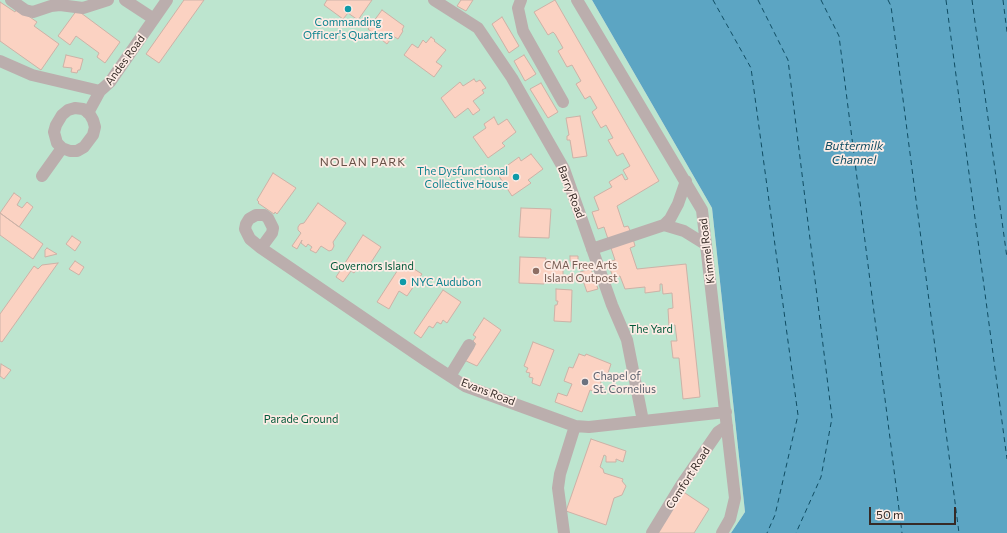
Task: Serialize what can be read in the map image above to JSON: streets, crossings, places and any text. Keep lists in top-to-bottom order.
{
  "streets": {
    "street": [
      "Andes Road",
      "Barry Road",
      "Kimmel Road",
      "Evans Road",
      "Comfort Road"
    ]
  },
  "crossings": [
    ["Barry Road", "Evans Road"],
    ["Kimmel Road", "Evans Road"],
    ["Kimmel Road", "Comfort Road"]
  ],
  "districts": ["NOLAN PARK"],
  "water": ["Buttermilk Channel"],
  "parks": ["Governors Island", "The Yard", "Parade Ground"],
  "places": [
    "Commanding Officer's Quarters",
    "The Dysfunctional Collective House",
    "CMA Free Arts Island Outpost",
    "NYC Audubon",
    "Chapel of St. Cornelius"
  ],
  "scale_bar": "50 m"
}
